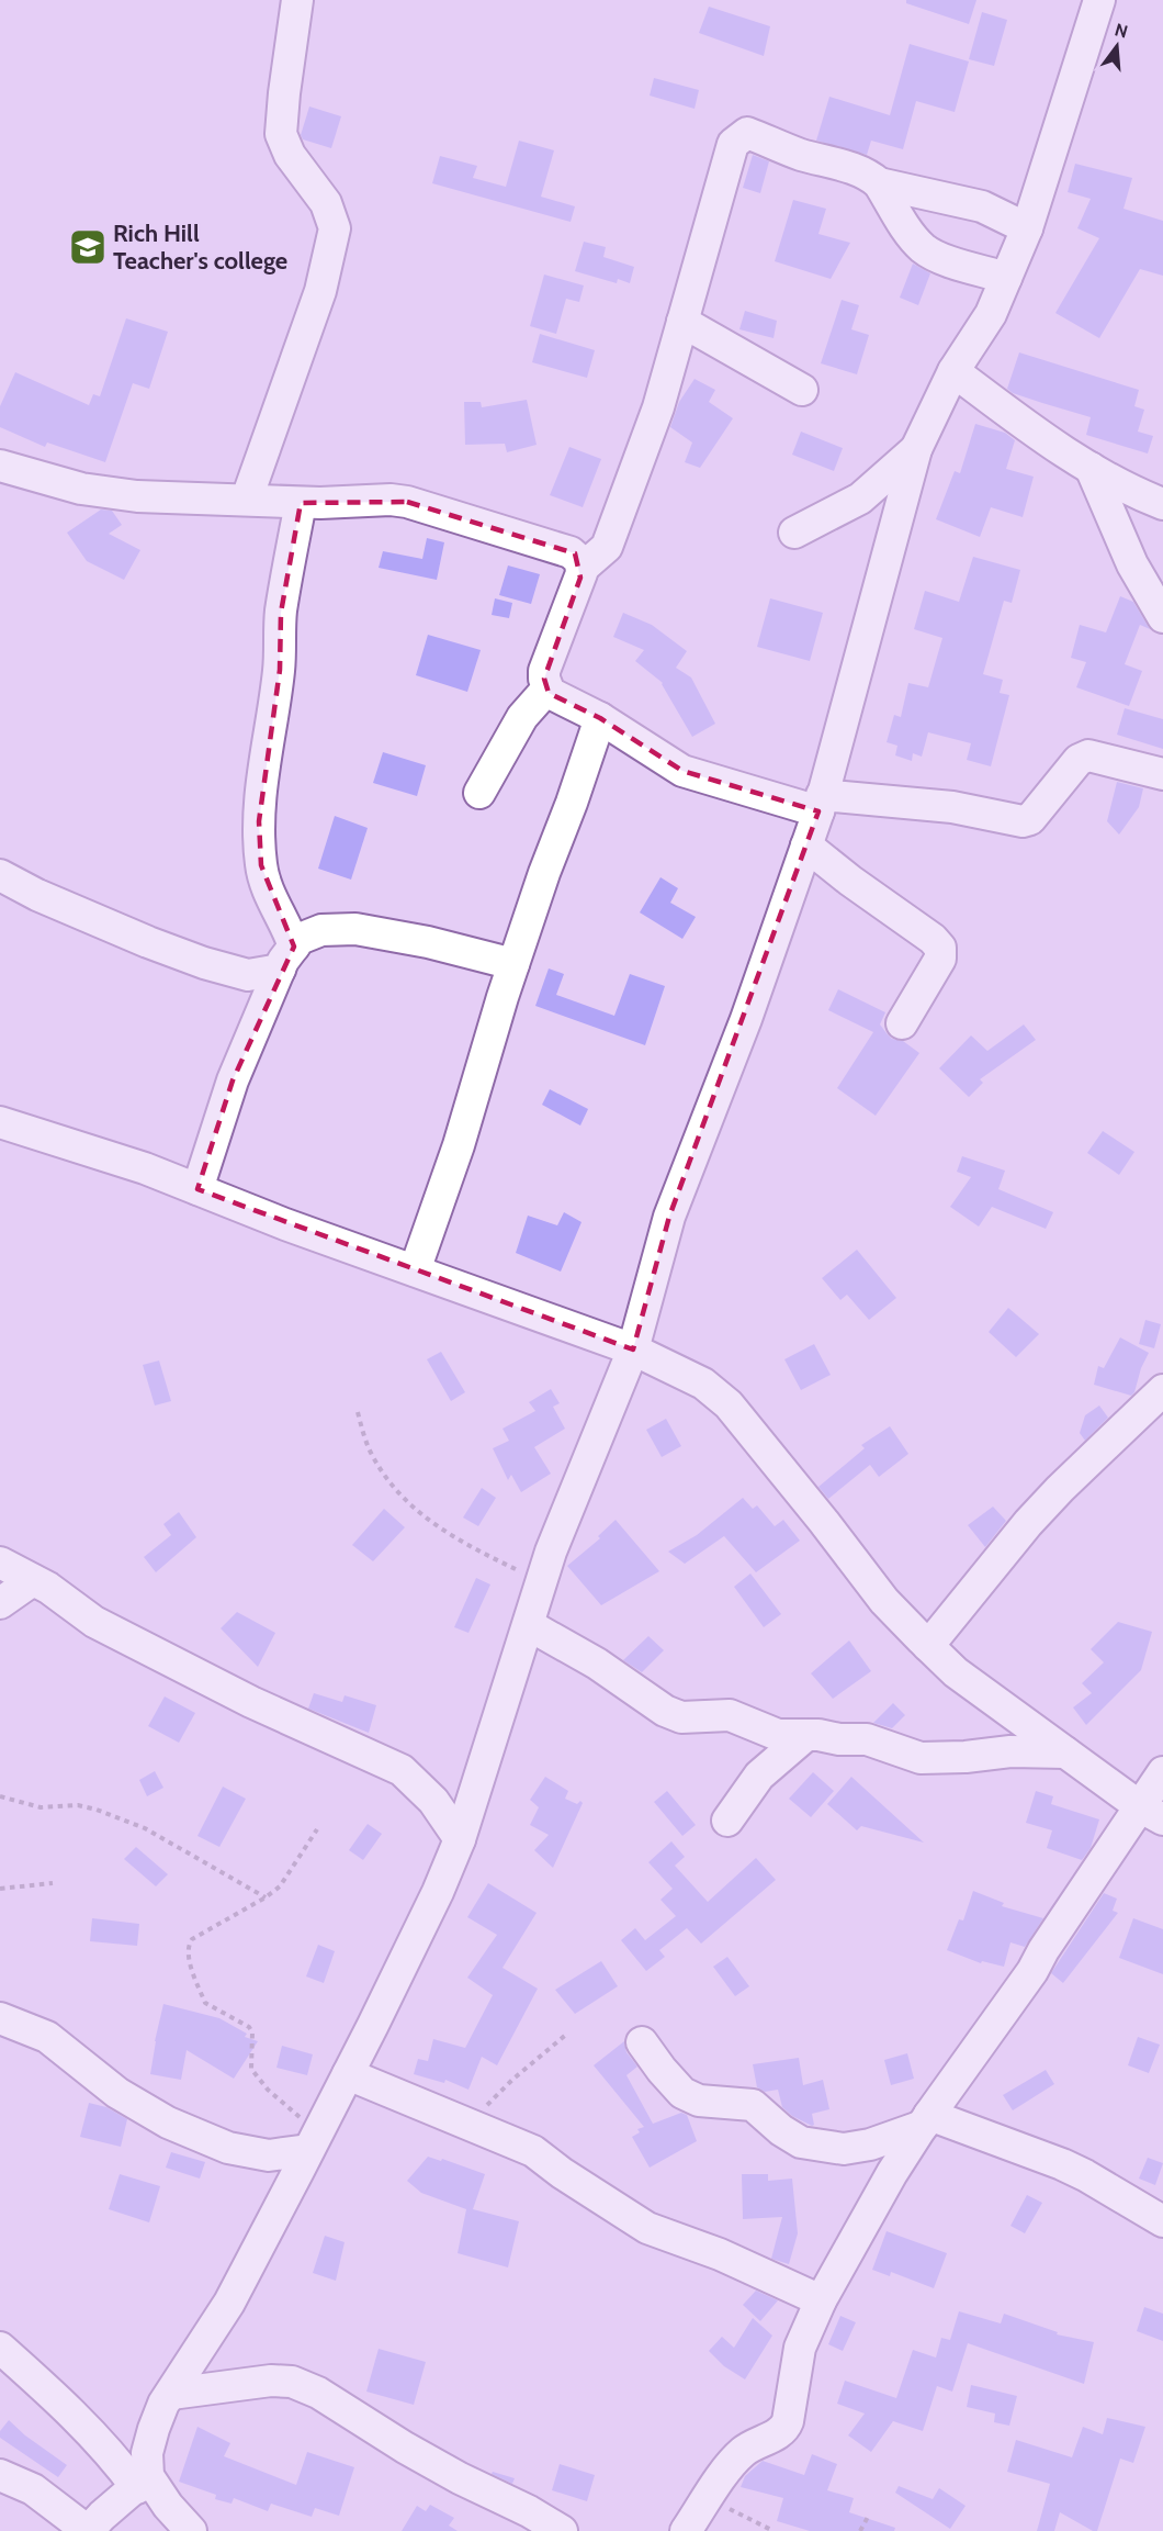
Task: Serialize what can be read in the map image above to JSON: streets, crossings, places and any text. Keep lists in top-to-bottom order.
{
  "places": {
    "school or university": ["Rich Hill Teacher's college"]
  },
  "north": "top"
}
